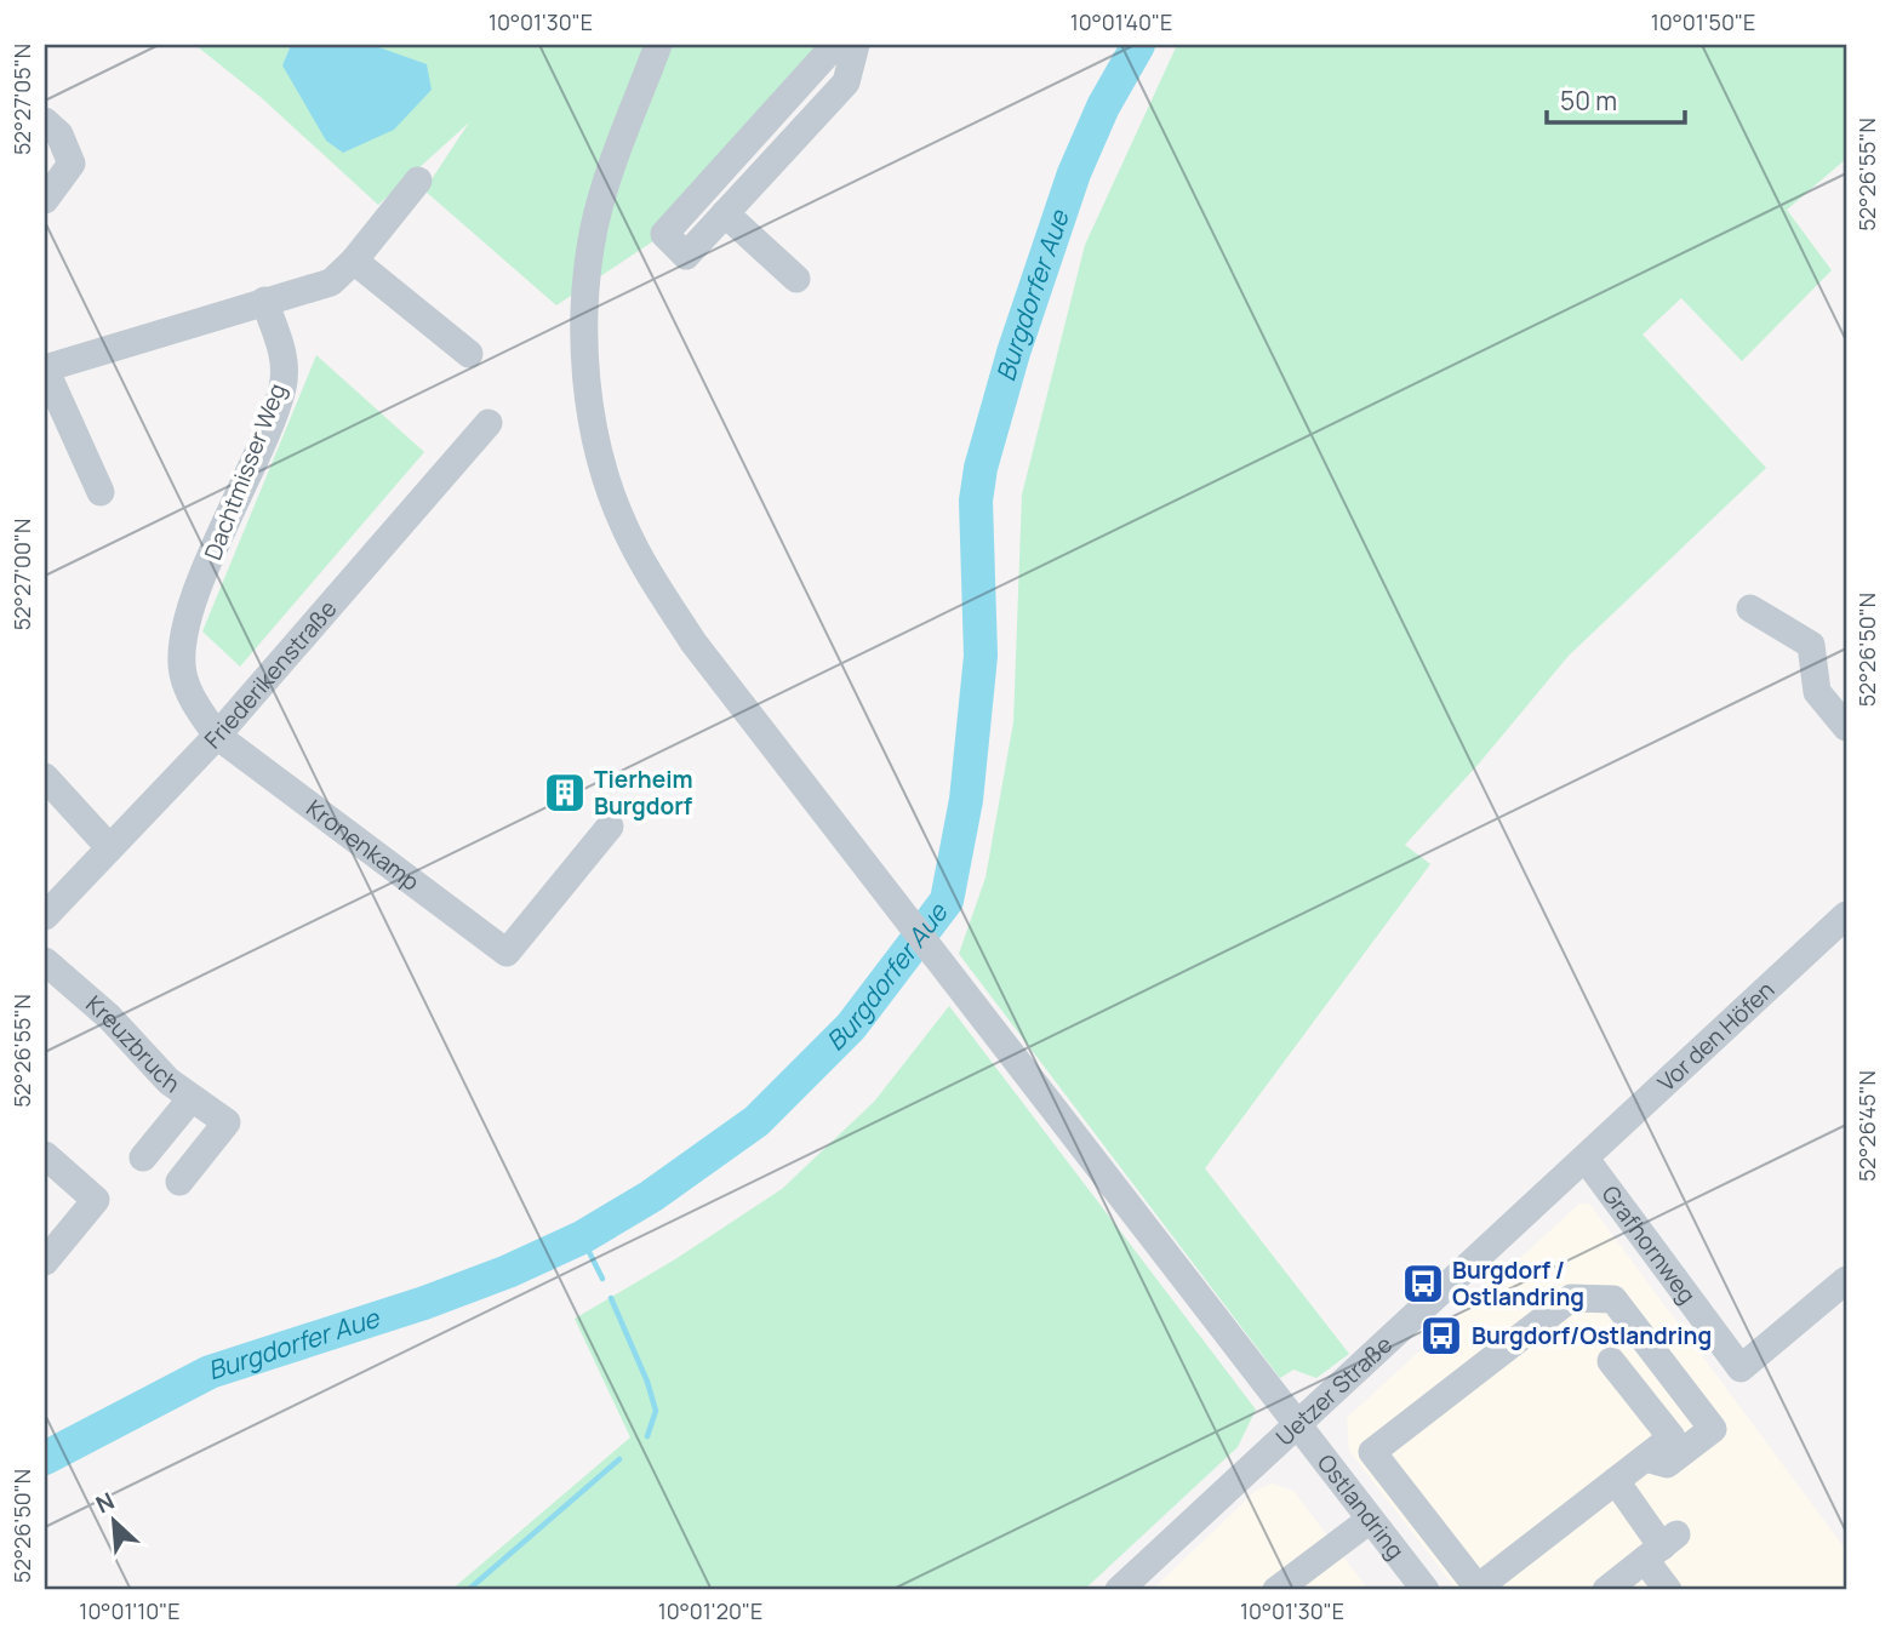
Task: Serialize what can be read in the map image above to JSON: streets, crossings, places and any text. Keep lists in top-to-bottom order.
{
  "streets": {
    "street": [
      "Dachtmisser Weg",
      "Friederikenstraße",
      "Kronenkamp",
      "Vor den Höfen",
      "Kreuzbruch",
      "Grafhornweg",
      "Uetzer Straße",
      "Ostlandring"
    ]
  },
  "crossings": [
    ["Dachtmisser Weg", "Friederikenstraße"],
    ["Dachtmisser Weg", "Kronenkamp"],
    ["Friederikenstraße", "Kronenkamp"],
    ["Vor den Höfen", "Grafhornweg"],
    ["Vor den Höfen", "Uetzer Straße"],
    ["Grafhornweg", "Uetzer Straße"],
    ["Uetzer Straße", "Ostlandring"]
  ],
  "water": ["Burgdorfer Aue"],
  "places": {
    "building": ["Tierheim Burgdorf"],
    "bus stop": ["Burgdorf / Ostlandring", "Burgdorf/Ostlandring"]
  },
  "scale_bar": "50 m",
  "north": "top left",
  "coordinates": [
    "10°01'30\"E",
    "10°01'40\"E",
    "10°01'50\"E",
    "52°27'05\"N",
    "52°26'55\"N",
    "52°27'00\"N",
    "52°26'50\"N",
    "52°26'45\"N",
    "10°01'10\"E",
    "10°01'20\"E"
  ]
}
